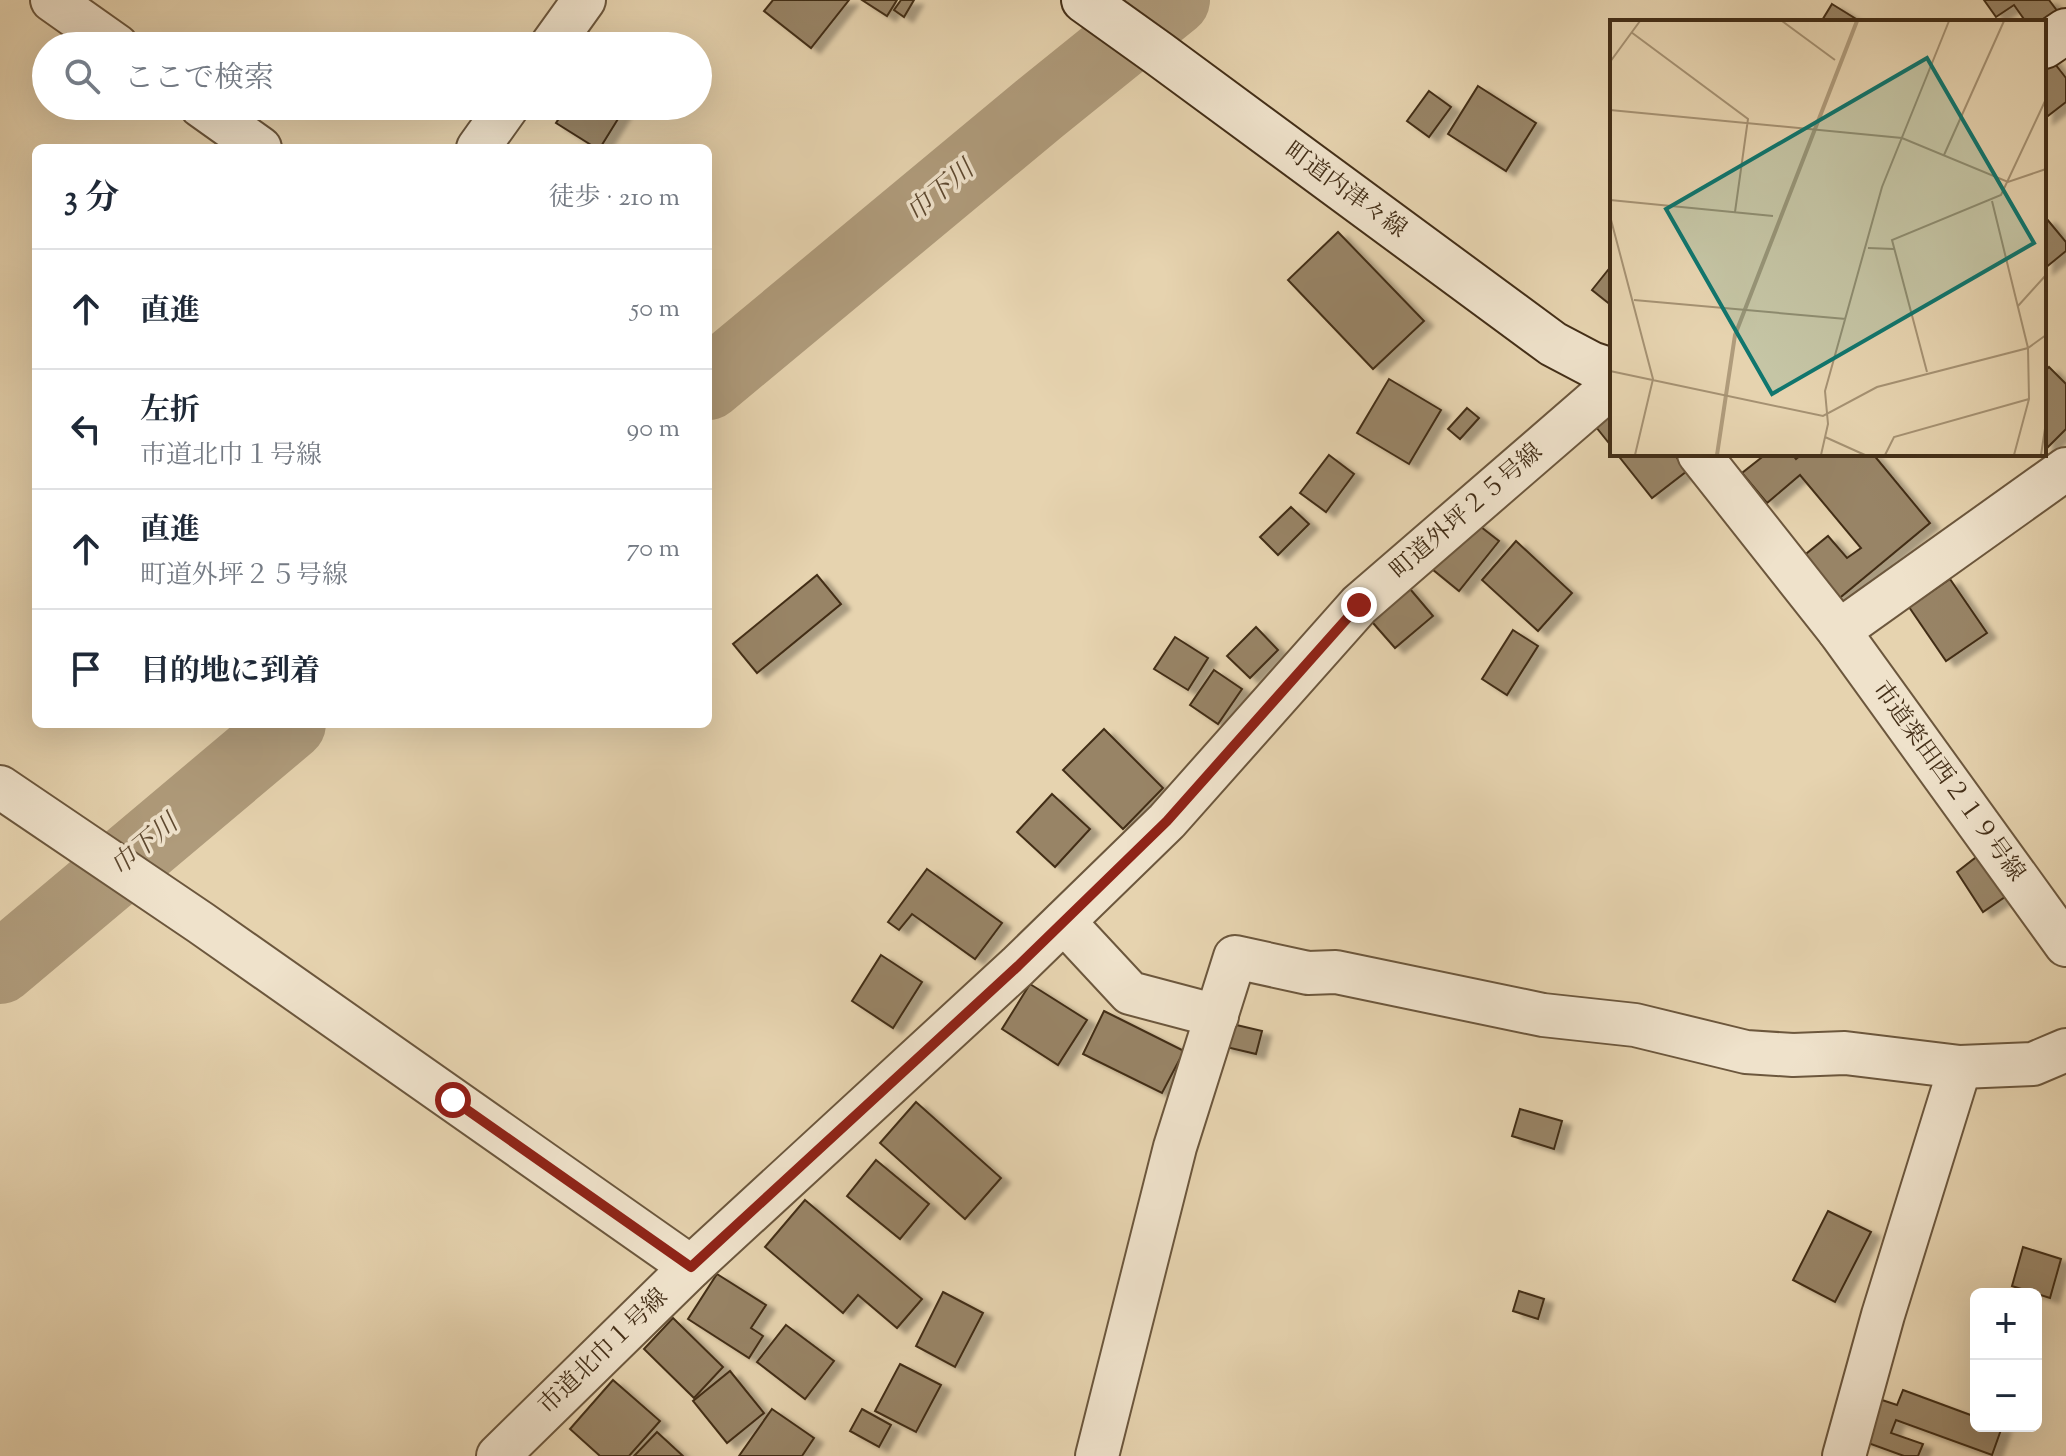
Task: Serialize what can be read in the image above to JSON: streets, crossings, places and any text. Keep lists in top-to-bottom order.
{
  "streets": {
    "street": [
      "町道内津々線",
      "町道外坪２５号線",
      "市道楽田西２１９号線",
      "市道北巾１号線"
    ]
  },
  "crossings": [
    ["町道外坪２５号線", "市道北巾１号線"]
  ],
  "water": ["巾下川"],
  "page": {
    "search": "ここで検索",
    "heading": ["3 分", "徒歩 · 210 m"],
    "list": [
      ["直進", "50 m"],
      ["左折", "市道北巾１号線", "90 m"],
      ["直進", "町道外坪２５号線", "70 m"],
      "目的地に到着"
    ],
    "map_buttons": ["+", "−"]
  }
}
